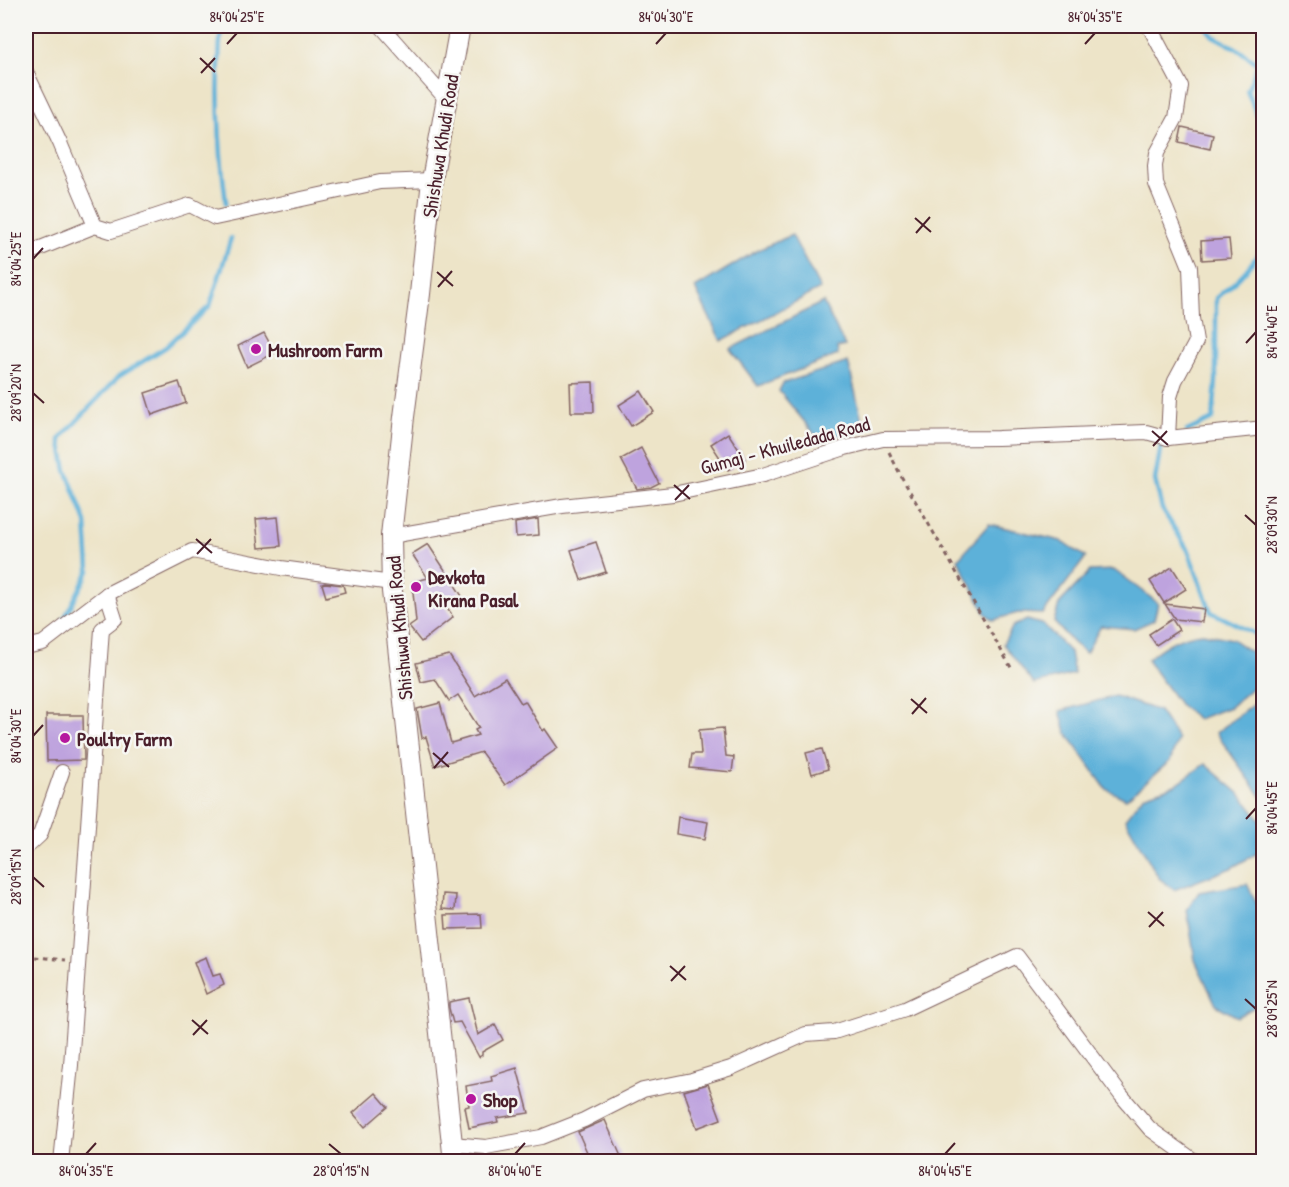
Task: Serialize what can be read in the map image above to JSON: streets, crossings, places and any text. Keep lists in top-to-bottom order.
{
  "streets": {
    "main road": ["Shishuwa Khudi Road"],
    "street": ["Gumaj - Khuiledada Road"]
  },
  "crossings": [
    ["Shishuwa Khudi Road", "Gumaj - Khuiledada Road"]
  ],
  "places": [
    "Mushroom Farm",
    "Devkota Kirana Pasal",
    "Poultry Farm",
    "Shop"
  ],
  "coordinates": [
    "84°04'25\"E",
    "84°04'30\"E",
    "84°04'35\"E",
    "84°04'40\"E",
    "28°09'20\"N",
    "28°09'30\"N",
    "84°04'45\"E",
    "28°09'15\"N",
    "28°09'25\"N"
  ]
}
